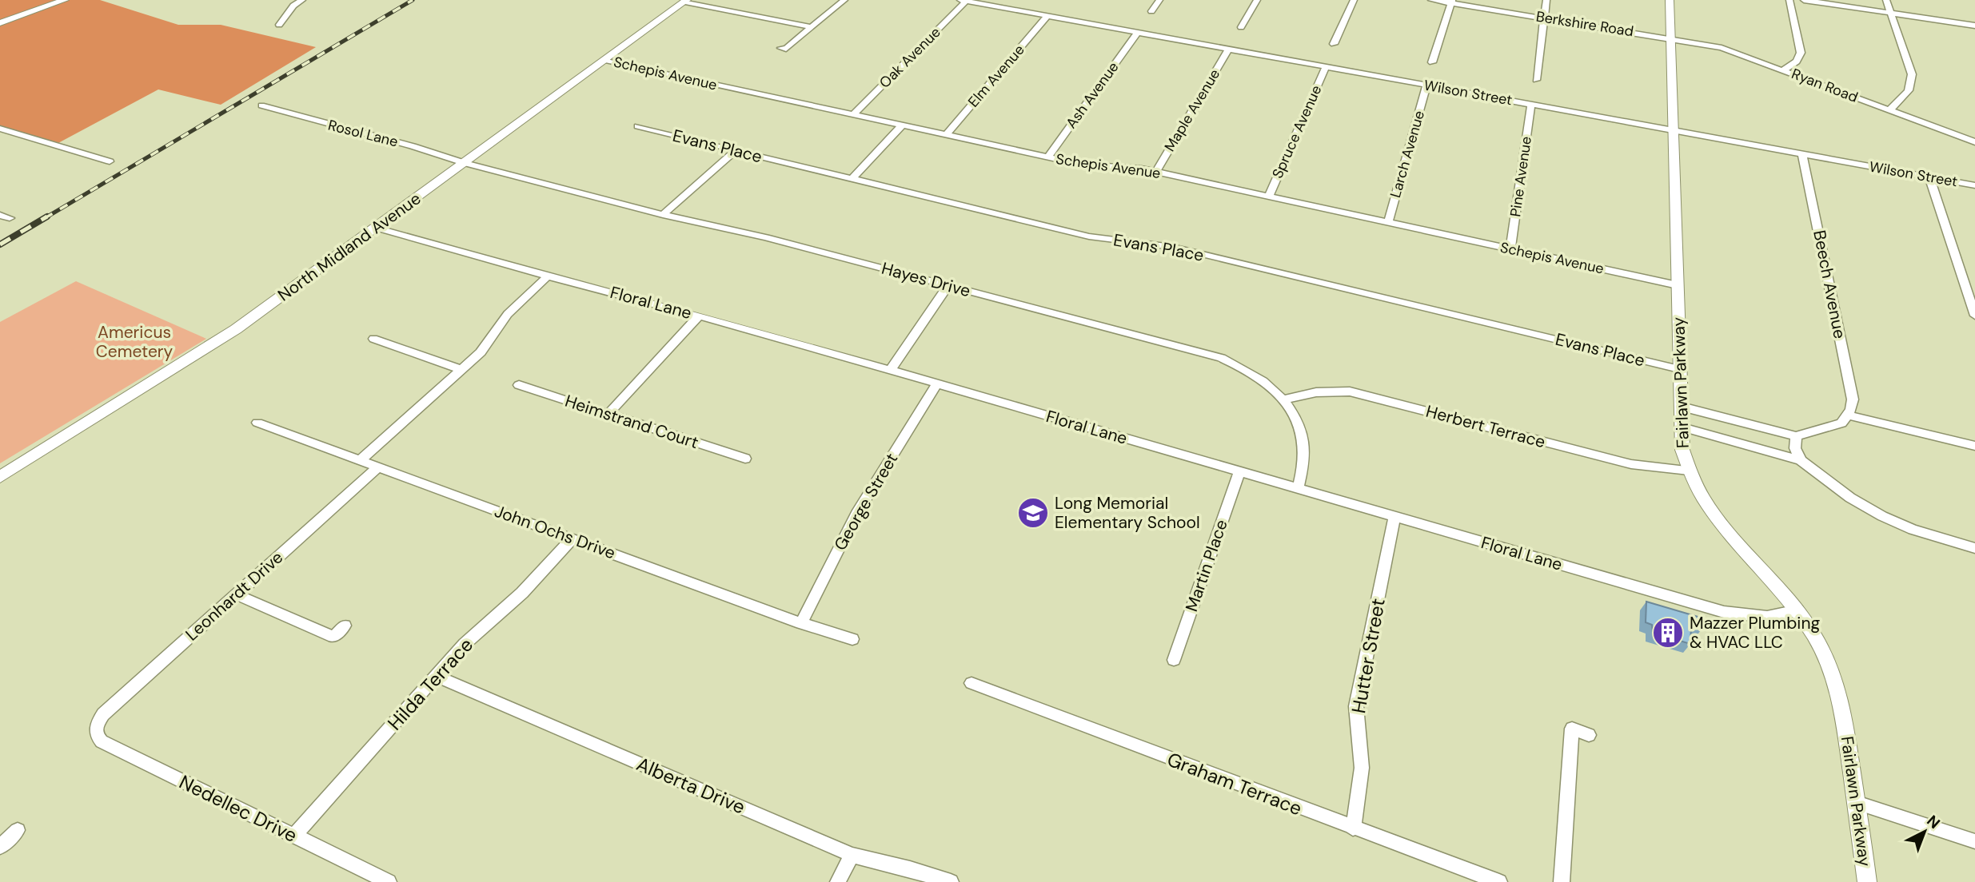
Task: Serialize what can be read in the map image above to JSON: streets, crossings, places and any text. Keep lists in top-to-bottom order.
{
  "streets": {
    "street": [
      "Berkshire Road",
      "Oak Avenue",
      "Schepis Avenue",
      "Elm Avenue",
      "Ryan Road",
      "Wilson Street",
      "Ash Avenue",
      "Maple Avenue",
      "Spruce Avenue",
      "Rosol Lane",
      "Evans Place",
      "Larch Avenue",
      "Pine Avenue",
      "North Midland Avenue",
      "Hayes Drive",
      "Beech Avenue",
      "Floral Lane",
      "Fairlawn Parkway",
      "Heimstrand Court",
      "Herbert Terrace",
      "George Street",
      "John Ochs Drive",
      "Martin Place",
      "Leonhardt Drive",
      "Hutter Street",
      "Hilda Terrace",
      "Graham Terrace",
      "Alberta Drive",
      "Nedellec Drive"
    ]
  },
  "crossings": [
    ["Berkshire Road", "Ryan Road"],
    ["Berkshire Road", "Fairlawn Parkway"],
    ["Oak Avenue", "Schepis Avenue"],
    ["Oak Avenue", "Wilson Street"],
    ["Schepis Avenue", "Elm Avenue"],
    ["Schepis Avenue", "Ash Avenue"],
    ["Schepis Avenue", "Maple Avenue"],
    ["Schepis Avenue", "Spruce Avenue"],
    ["Schepis Avenue", "Larch Avenue"],
    ["Schepis Avenue", "Pine Avenue"],
    ["Schepis Avenue", "North Midland Avenue"],
    ["Schepis Avenue", "Fairlawn Parkway"],
    ["Elm Avenue", "Wilson Street"],
    ["Ryan Road", "Fairlawn Parkway"],
    ["Wilson Street", "Ash Avenue"],
    ["Wilson Street", "Maple Avenue"],
    ["Wilson Street", "Spruce Avenue"],
    ["Wilson Street", "Larch Avenue"],
    ["Wilson Street", "Pine Avenue"],
    ["Wilson Street", "Beech Avenue"],
    ["Wilson Street", "Fairlawn Parkway"],
    ["Rosol Lane", "North Midland Avenue"],
    ["Rosol Lane", "Hayes Drive"],
    ["Evans Place", "Fairlawn Parkway"],
    ["North Midland Avenue", "Hayes Drive"],
    ["North Midland Avenue", "Floral Lane"],
    ["Hayes Drive", "Floral Lane"],
    ["Hayes Drive", "Herbert Terrace"],
    ["Floral Lane", "Fairlawn Parkway"],
    ["Floral Lane", "George Street"],
    ["Floral Lane", "Martin Place"],
    ["Floral Lane", "Hutter Street"],
    ["Fairlawn Parkway", "Herbert Terrace"],
    ["George Street", "John Ochs Drive"],
    ["John Ochs Drive", "Leonhardt Drive"],
    ["John Ochs Drive", "Hilda Terrace"],
    ["Leonhardt Drive", "Nedellec Drive"],
    ["Hutter Street", "Graham Terrace"],
    ["Hilda Terrace", "Alberta Drive"],
    ["Hilda Terrace", "Nedellec Drive"]
  ],
  "parks": ["Americus Cemetery"],
  "places": {
    "school or university": ["Long Memorial Elementary School"],
    "building": ["Mazzer Plumbing & HVAC LLC"]
  },
  "north": "top right"
}
